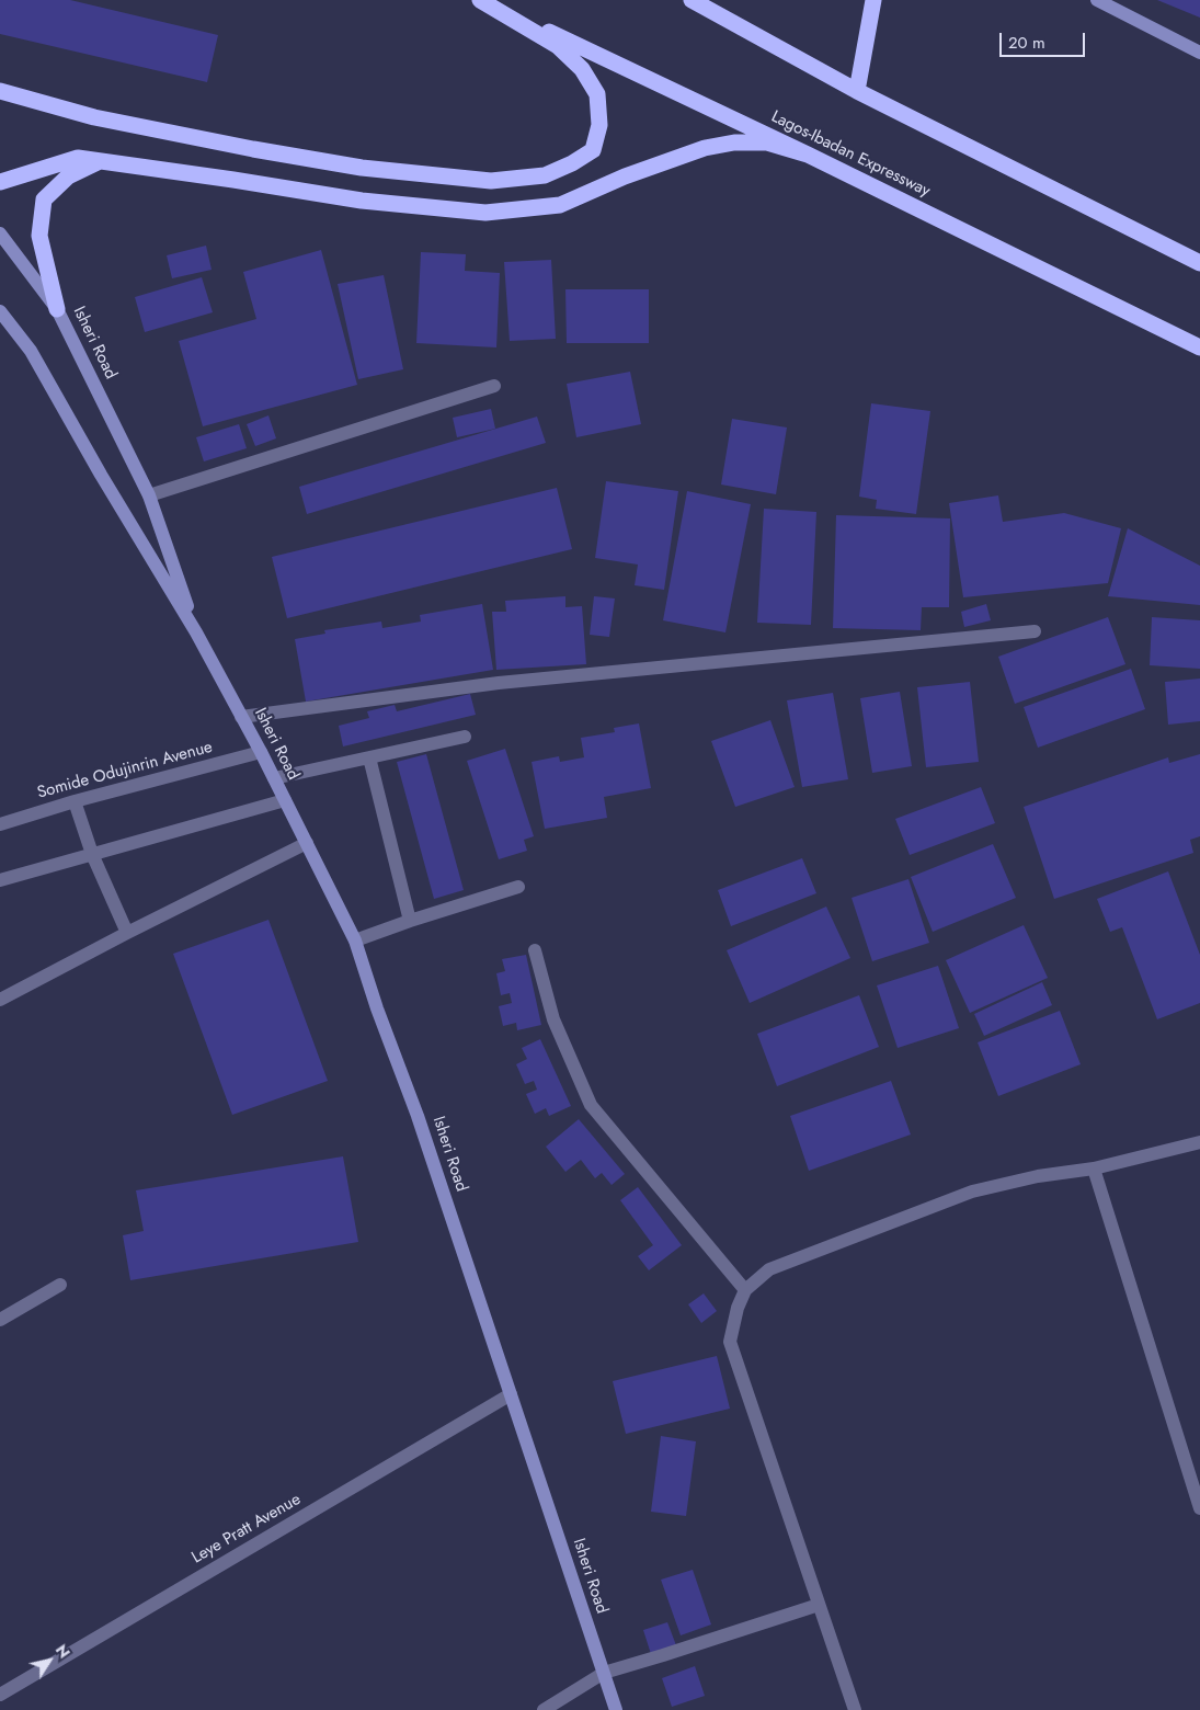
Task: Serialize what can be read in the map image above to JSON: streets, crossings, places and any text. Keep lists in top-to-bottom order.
{
  "streets": {
    "highway": ["Lagos-Ibadan Expressway"],
    "street": ["Isheri Road", "Somide Odujinrin Avenue", "Leye Pratt Avenue"]
  },
  "crossings": [
    ["Isheri Road", "Somide Odujinrin Avenue"],
    ["Isheri Road", "Leye Pratt Avenue"]
  ],
  "scale_bar": "20 m",
  "north": "top right"
}
